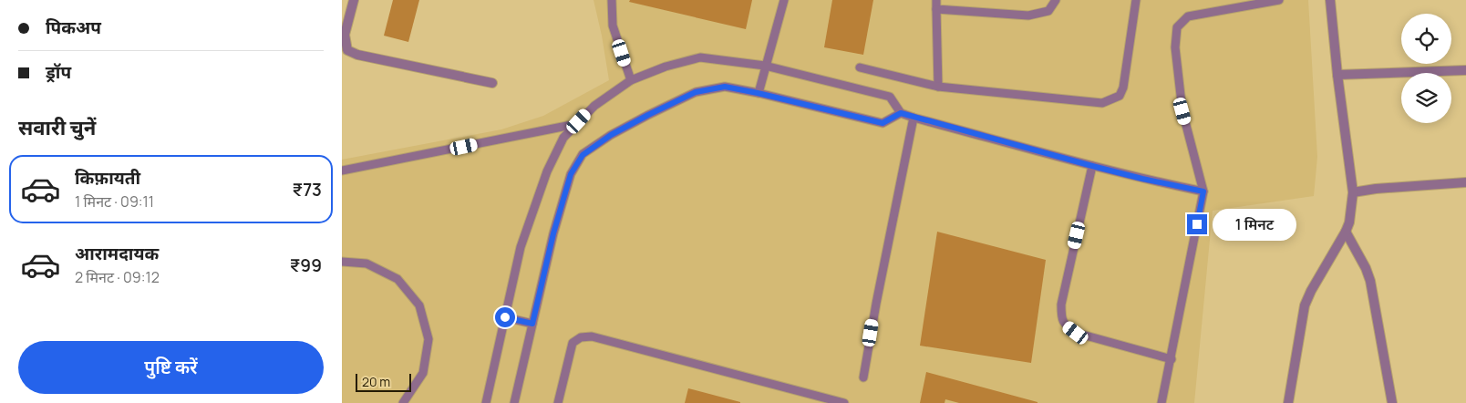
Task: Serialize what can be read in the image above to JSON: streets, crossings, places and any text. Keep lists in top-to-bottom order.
{
  "scale_bar": "20 m",
  "page": {
    "banner": ["पिकअप", "ड्रॉप"],
    "heading": "सवारी चुनें",
    "list": [
      {
        "name": "किफ़ायती",
        "note": "1 मिनट · 09:11",
        "value": "₹73"
      },
      {
        "name": "आरामदायक",
        "note": "2 मिनट · 09:12",
        "value": "₹99"
      }
    ],
    "bubble": "1 मिनट",
    "buttons": "पुष्टि करें",
    "scale": "20 m"
  }
}
